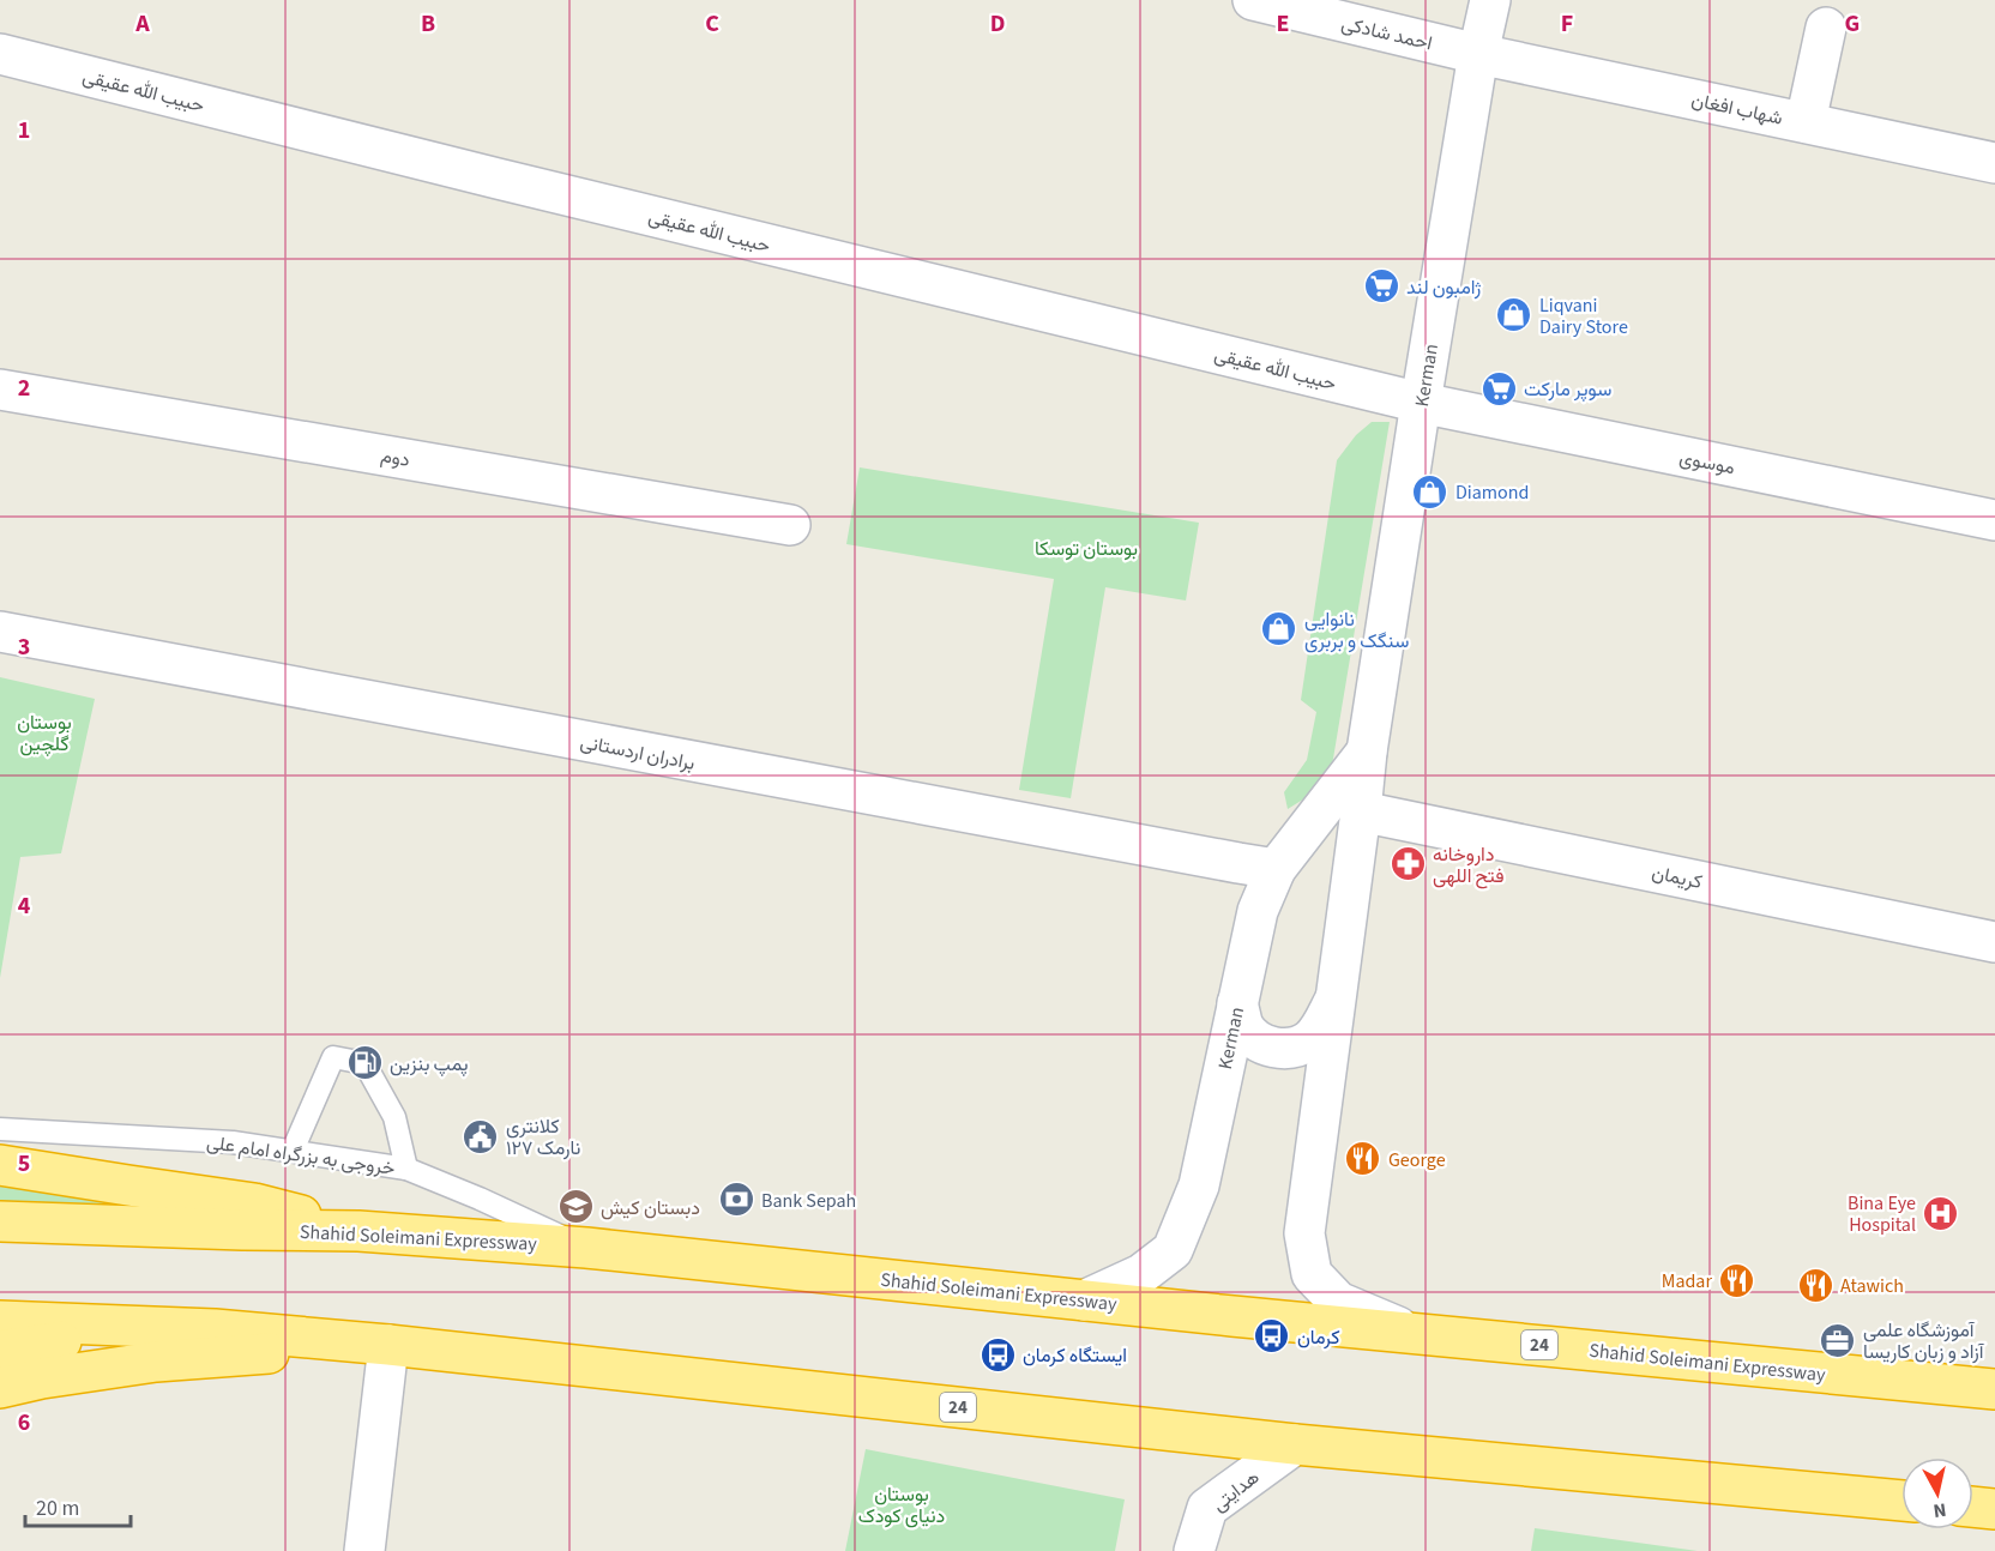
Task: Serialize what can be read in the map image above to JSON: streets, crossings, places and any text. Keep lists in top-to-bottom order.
{
  "streets": {
    "highway": ["Shahid Soleimani Expressway", "24"],
    "street": [
      "احمد شادکی",
      "حبیب الله عقیقی",
      "شهاب افغان",
      "Kerman",
      "دوم",
      "موسوی",
      "برادران اردستانی",
      "کریمان",
      "هدایتی"
    ],
    "lane": ["خروجی به بزرگراه امام علی"]
  },
  "crossings": [
    ["احمد شادکی", "شهاب افغان"],
    ["احمد شادکی", "Kerman"],
    ["حبیب الله عقیقی", "Kerman"],
    ["حبیب الله عقیقی", "موسوی"],
    ["شهاب افغان", "Kerman"],
    ["Kerman", "موسوی"],
    ["Kerman", "برادران اردستانی"],
    ["Kerman", "کریمان"],
    ["Kerman", "Shahid Soleimani Expressway"],
    ["خروجی به بزرگراه امام علی", "Shahid Soleimani Expressway"],
    ["24", "هدایتی"]
  ],
  "parks": ["بوستان توسکا", "بوستان گلچین", "بوستان دنیای کودک"],
  "places": {
    "supermarket": ["ژامبون لند", "سوپر مارکت"],
    "shop": ["Liqvani Dairy Store", "Diamond", "نانوایی سنگک و بربری"],
    "pharmacy": ["داروخانه فتح اللهی"],
    "fuel station": ["پمپ بنزین"],
    "public building": ["کلانتری ۱۲۷ نارمک"],
    "restaurant": ["George", "Madar", "Atawich"],
    "bank": ["Bank Sepah"],
    "school or university": ["دبستان کیش"],
    "hospital": ["Bina Eye Hospital"],
    "bus stop": ["کرمان", "ایستگاه کرمان"],
    "office": ["آموزشگاه علمی آزاد و زبان کاریسا"]
  },
  "scale_bar": "20 m",
  "north": "bottom",
  "grid": {
    "columns": [
      "A",
      "B",
      "C",
      "D",
      "E",
      "F",
      "G"
    ],
    "rows": [
      "1",
      "2",
      "3",
      "4",
      "5",
      "6"
    ]
  }
}
